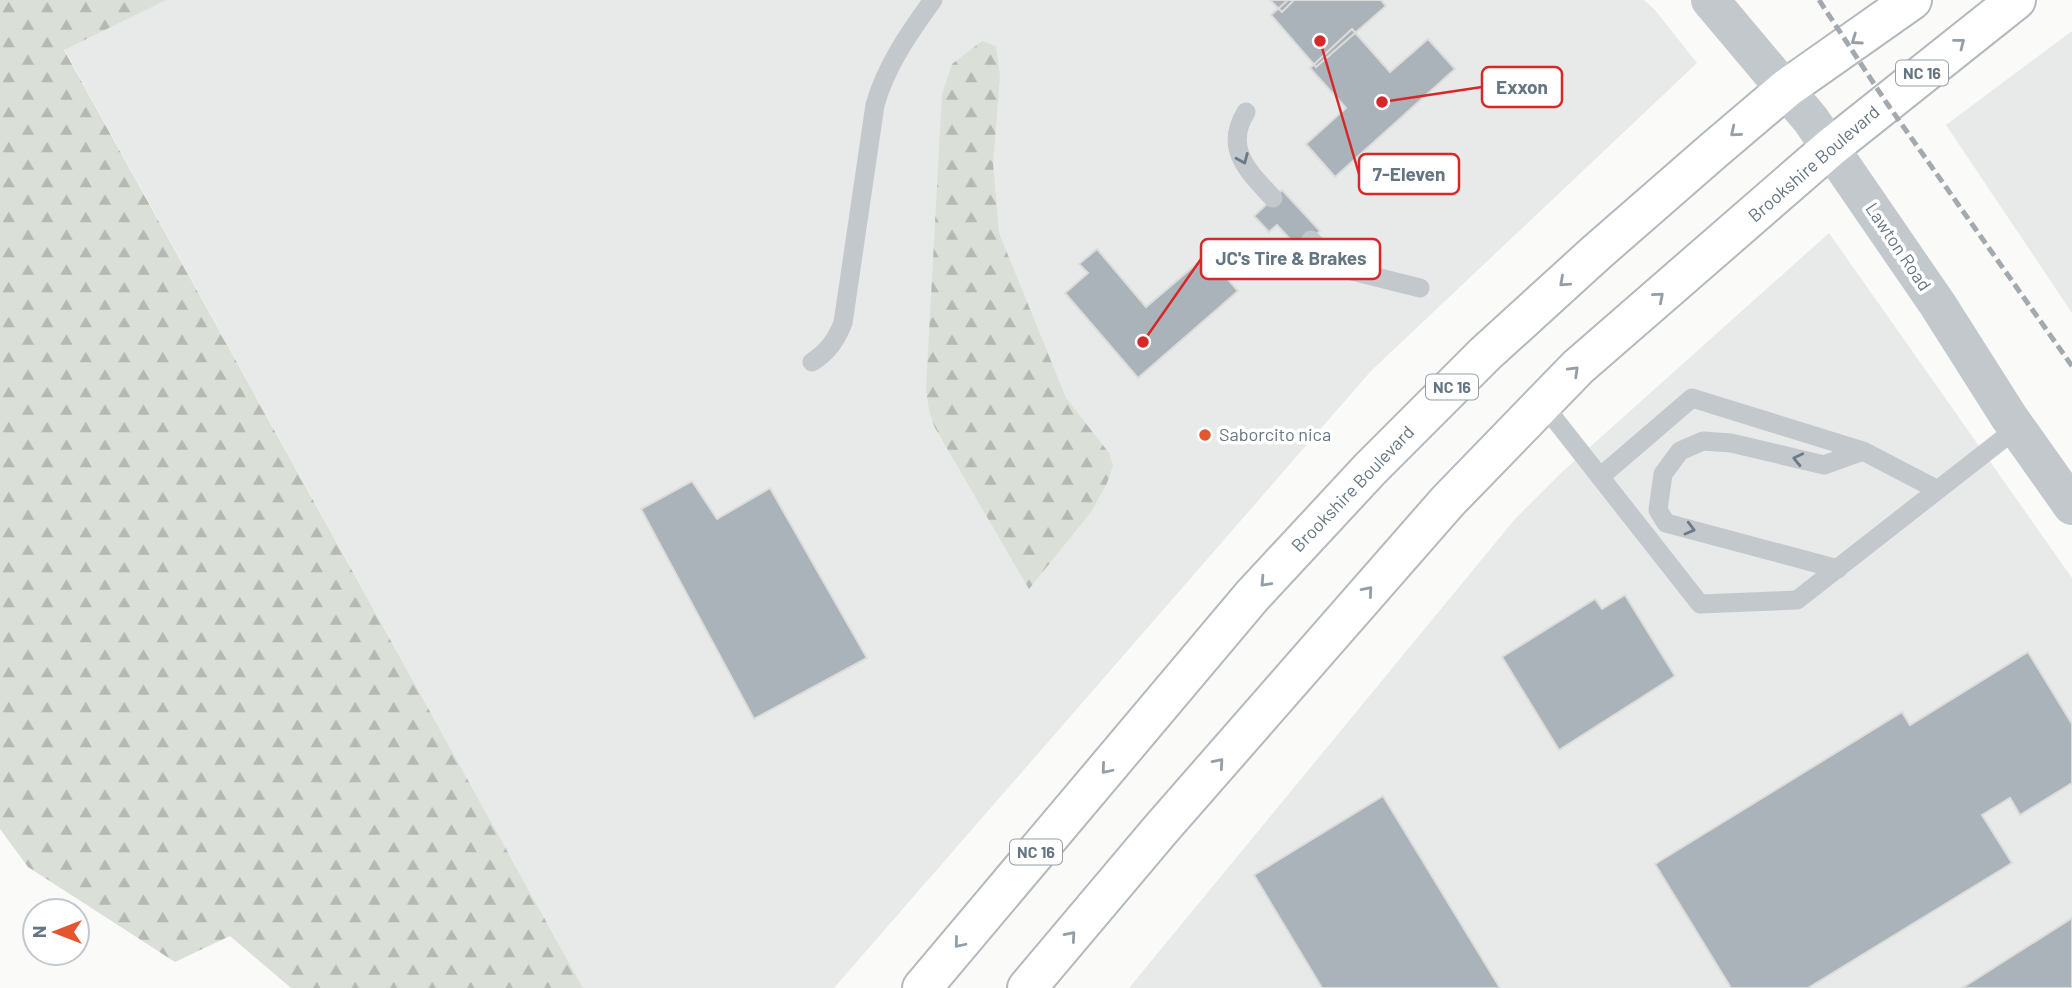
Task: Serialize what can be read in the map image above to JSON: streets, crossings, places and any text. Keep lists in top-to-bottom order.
{
  "streets": {
    "highway": ["NC 16", "Brookshire Boulevard"],
    "street": ["Lawton Road"]
  },
  "crossings": [
    ["Brookshire Boulevard", "Lawton Road"]
  ],
  "places": [
    "7-Eleven",
    "Exxon",
    "JC's Tire & Brakes",
    "Saborcito nica"
  ],
  "north": "left"
}
